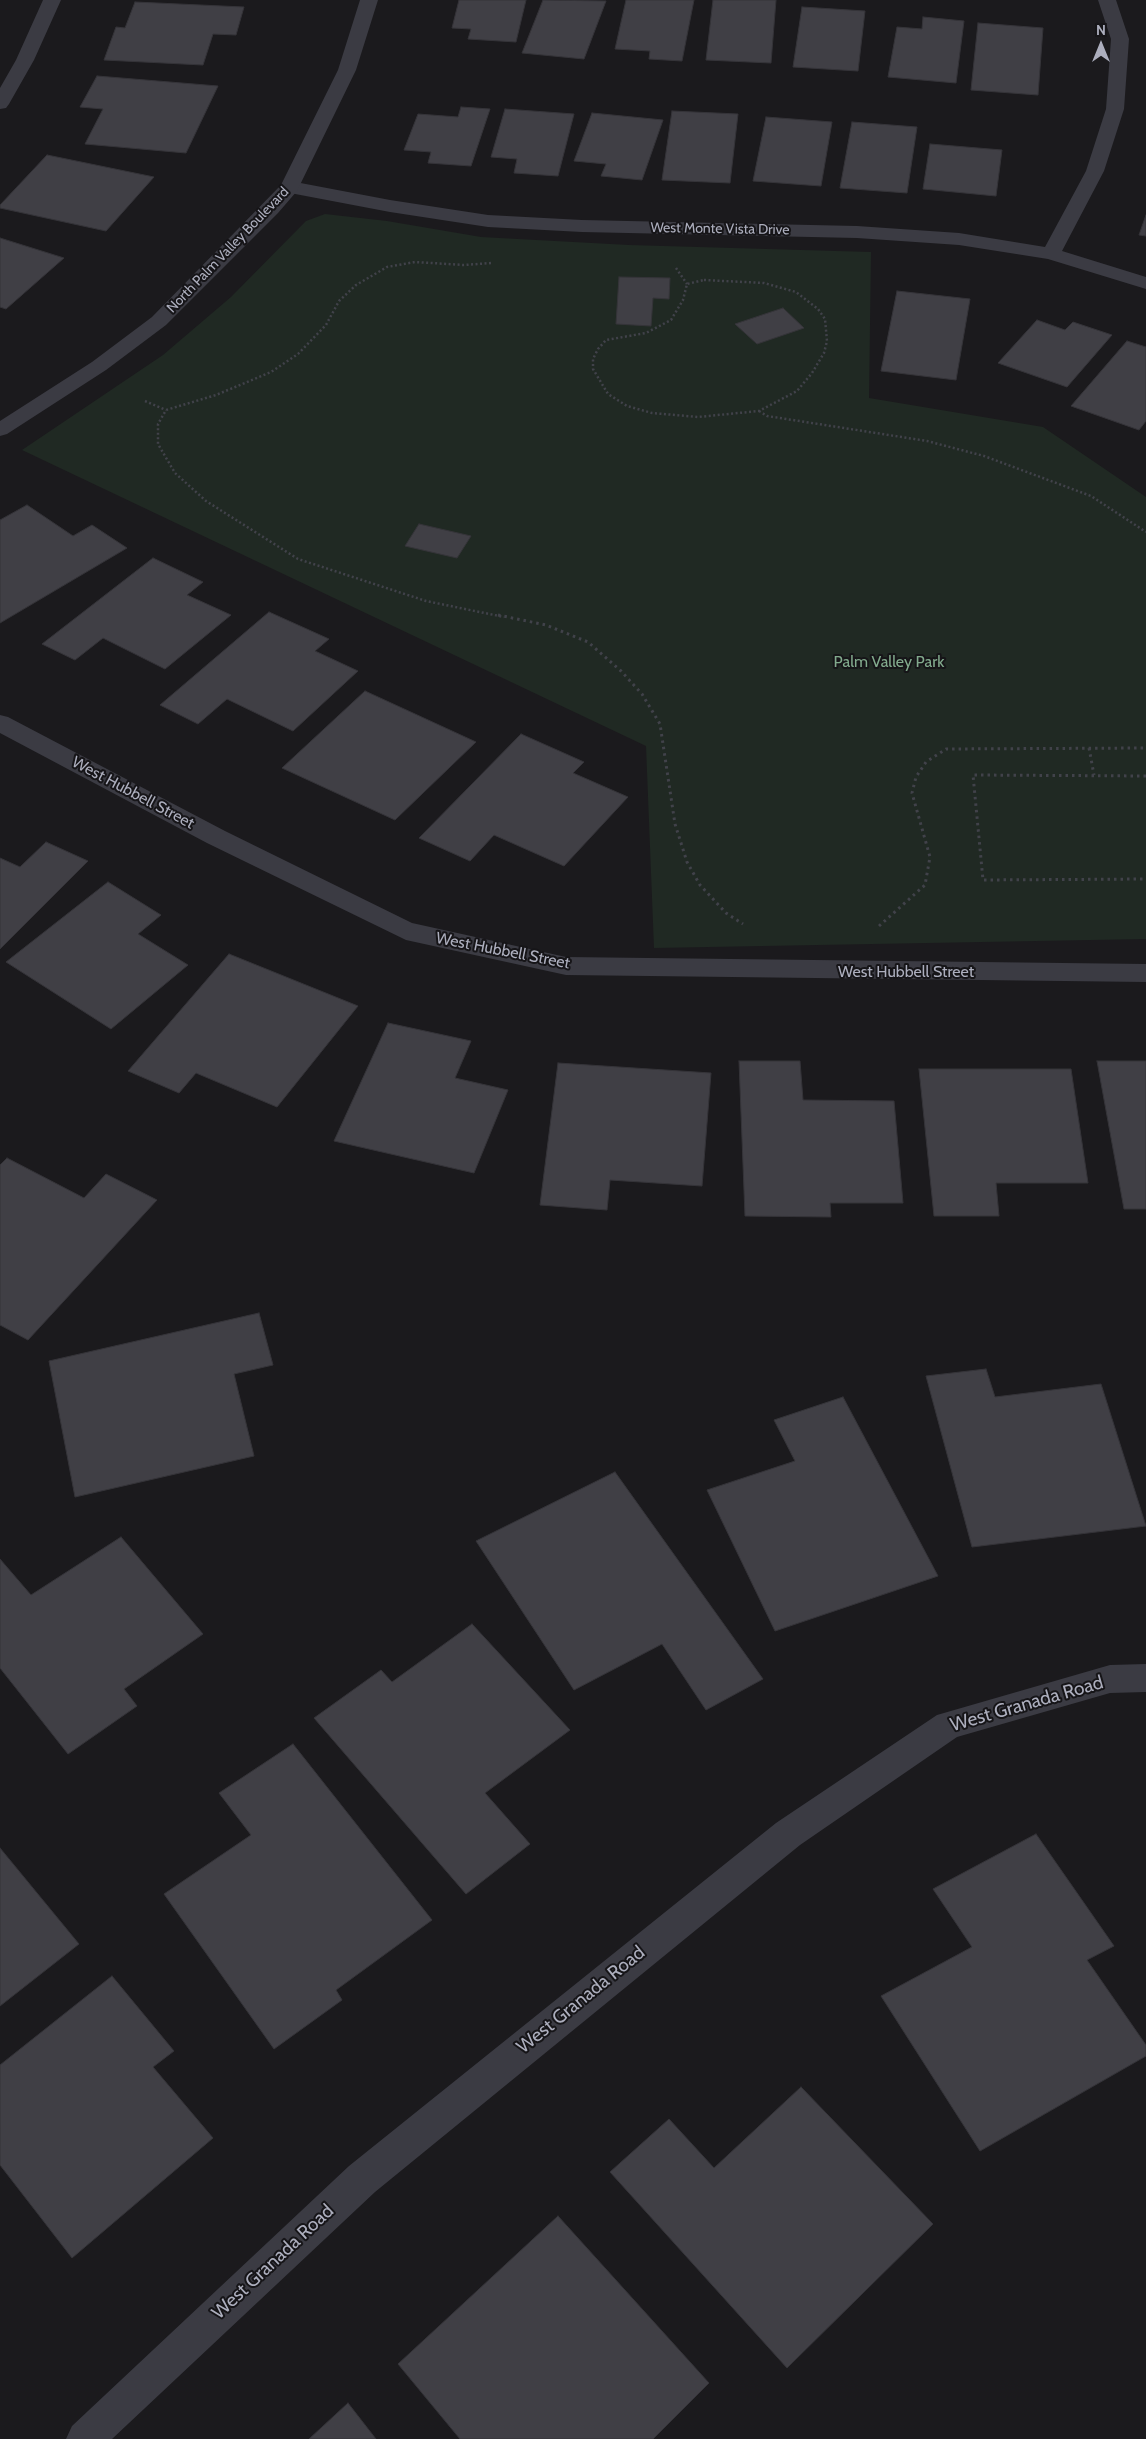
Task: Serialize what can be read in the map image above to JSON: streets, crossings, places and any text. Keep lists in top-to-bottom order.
{
  "streets": {
    "street": [
      "West Monte Vista Drive",
      "North Palm Valley Boulevard",
      "West Hubbell Street",
      "West Granada Road"
    ]
  },
  "crossings": [
    ["West Monte Vista Drive", "North Palm Valley Boulevard"]
  ],
  "parks": ["Palm Valley Park"],
  "north": "top"
}
